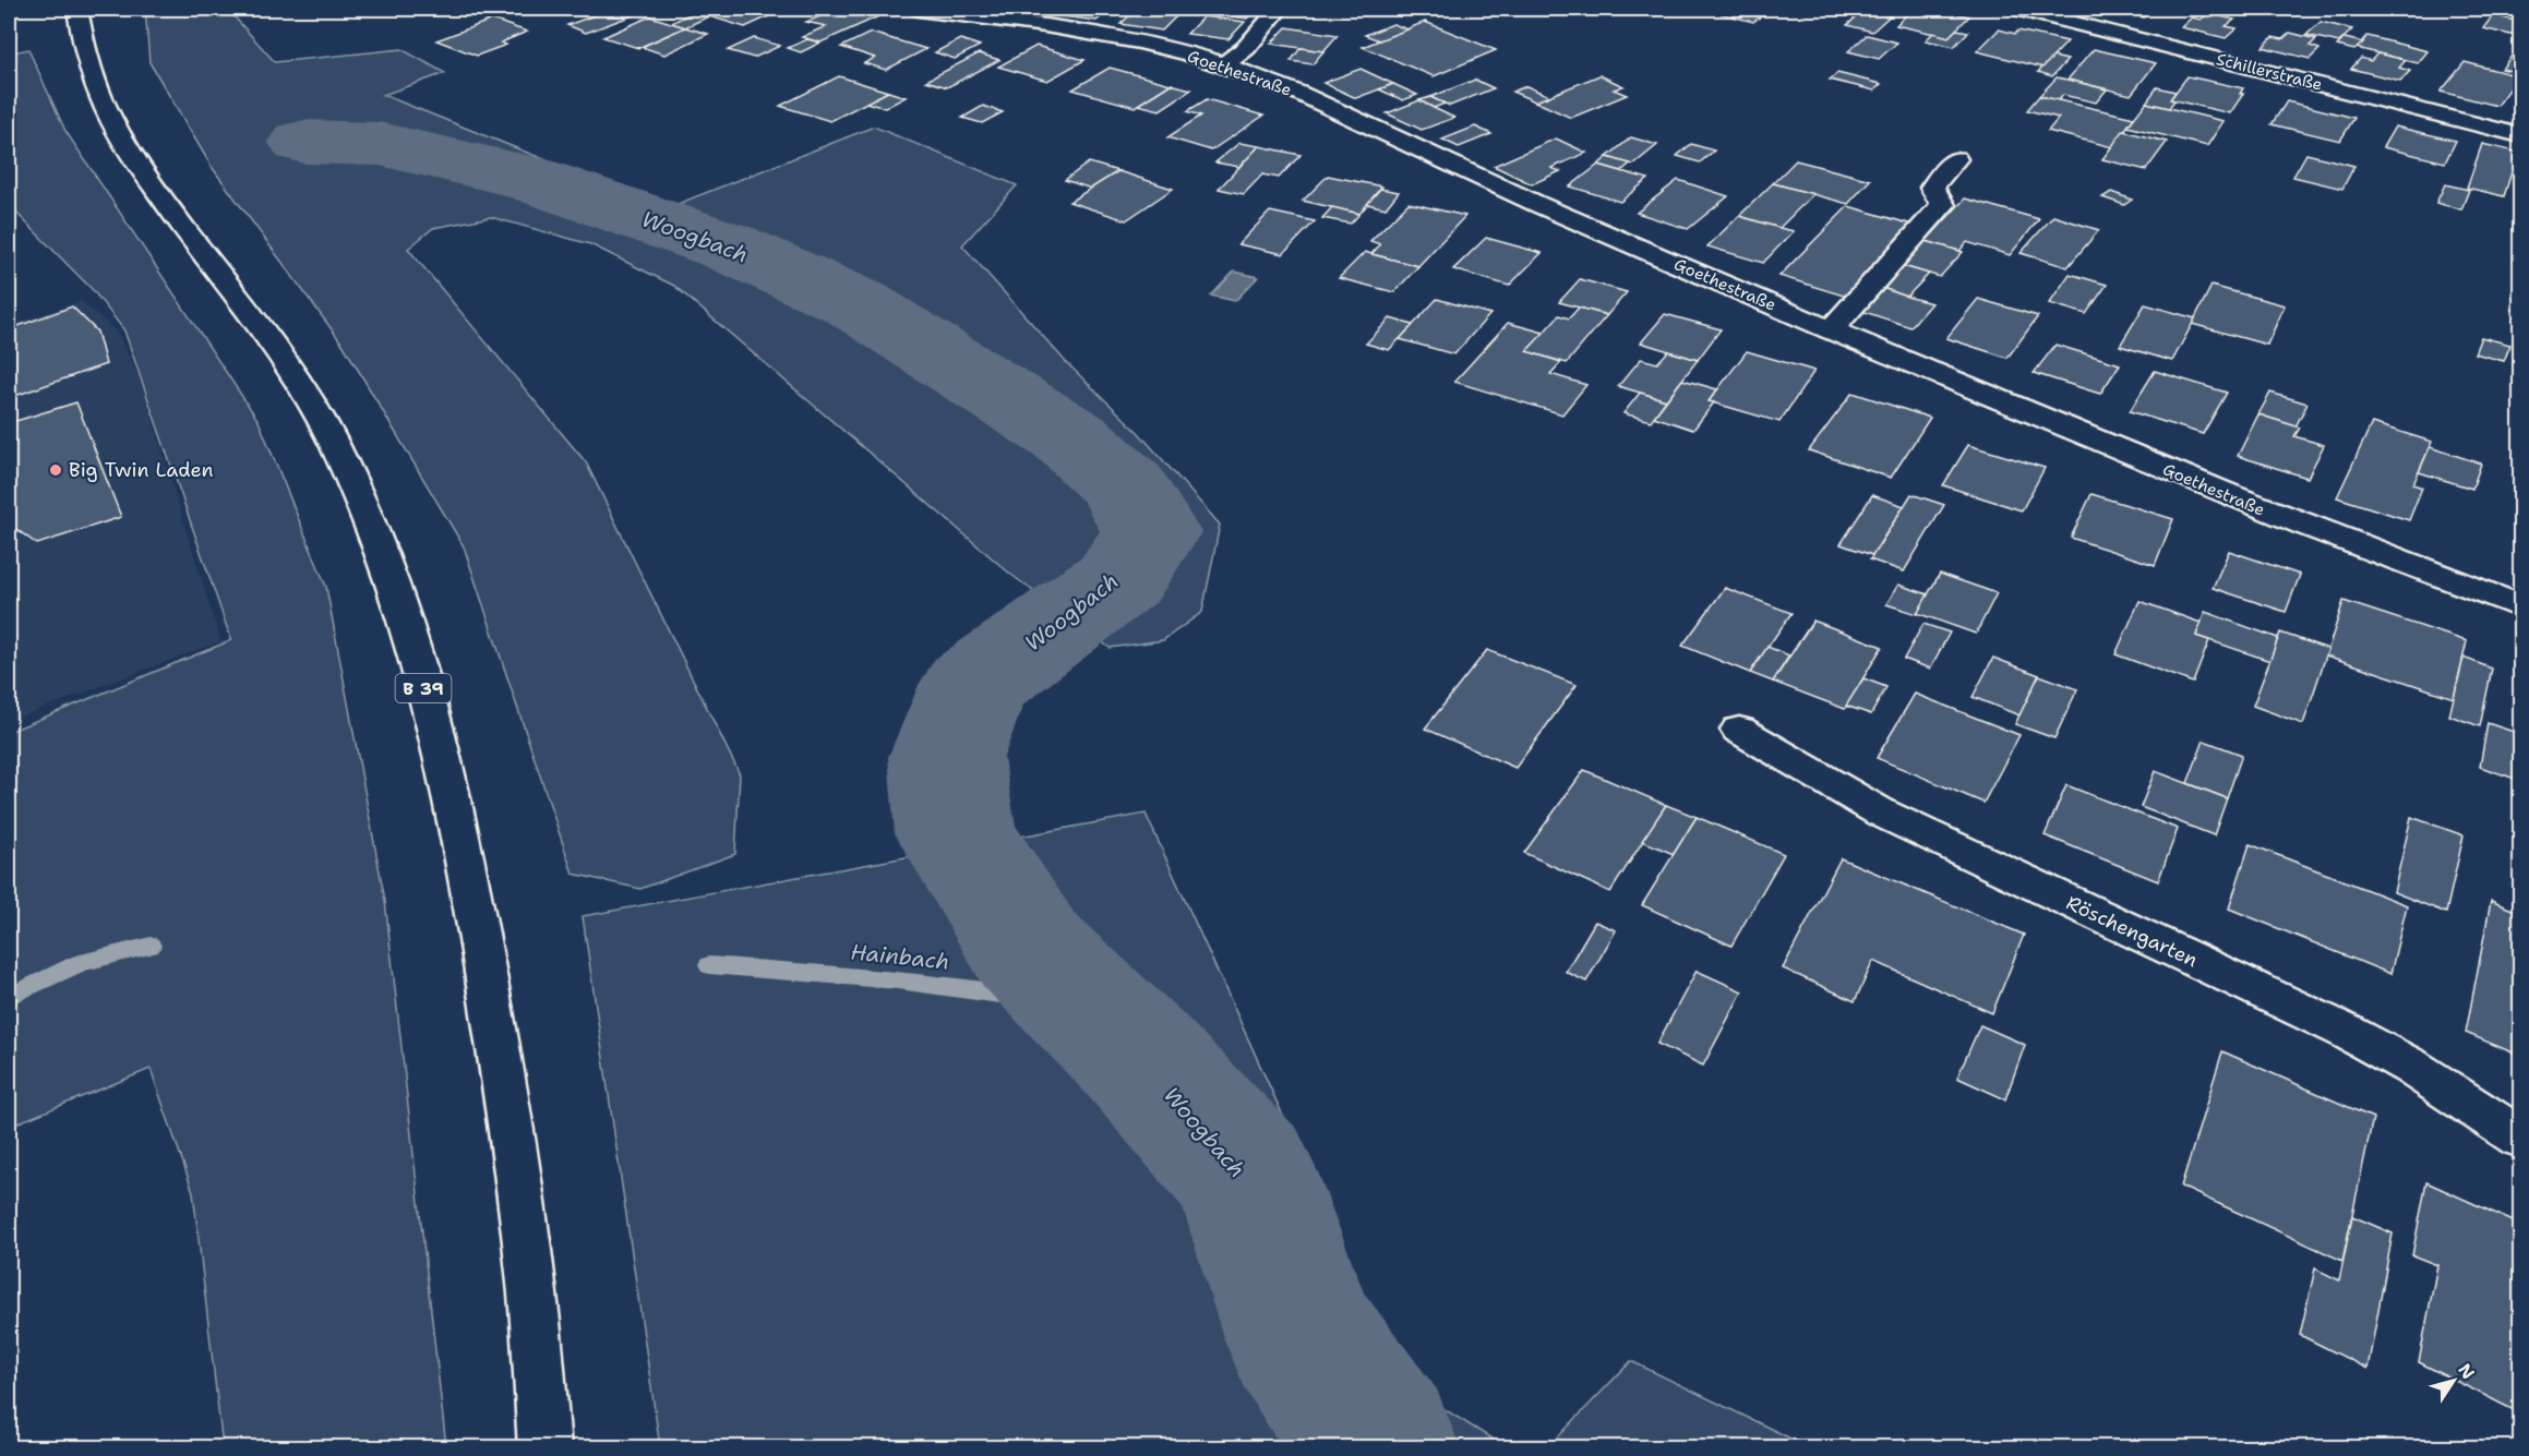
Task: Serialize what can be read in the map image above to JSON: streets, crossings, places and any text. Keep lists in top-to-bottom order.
{
  "streets": {
    "street": [
      "Schillerstraße",
      "Goethestraße",
      "B 39",
      "Röschengarten"
    ]
  },
  "water": ["Woogbach", "Hainbach"],
  "places": ["Big Twin Laden"],
  "north": "top right"
}
